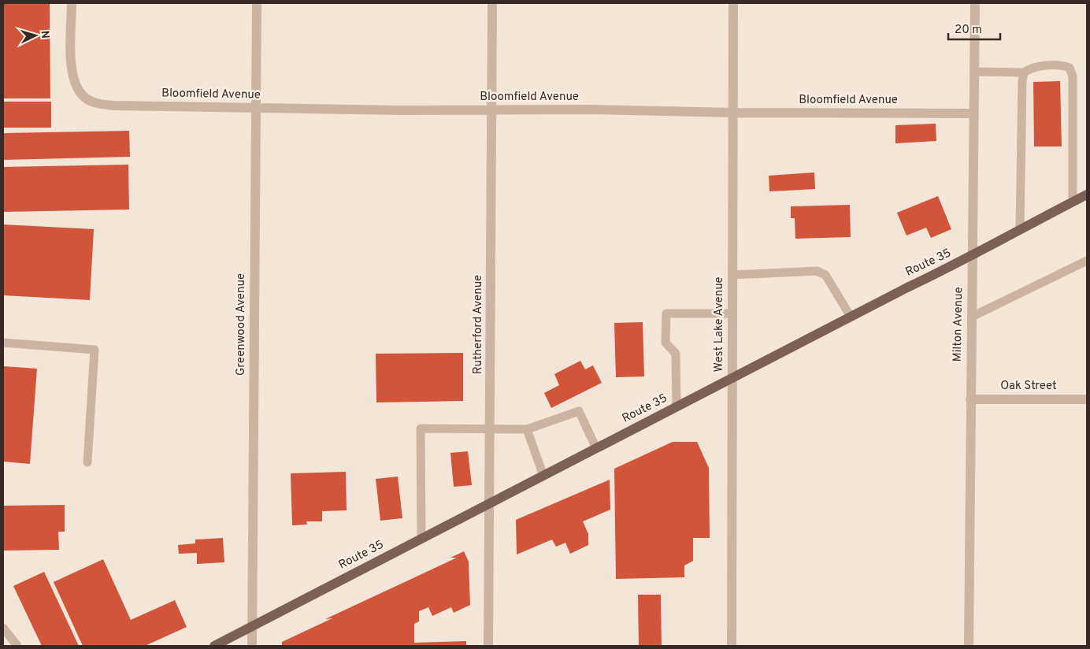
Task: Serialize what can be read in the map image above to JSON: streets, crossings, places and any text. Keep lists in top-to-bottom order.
{
  "streets": {
    "main road": ["Route 35"],
    "street": [
      "Bloomfield Avenue",
      "Greenwood Avenue",
      "Rutherford Avenue",
      "West Lake Avenue",
      "Milton Avenue",
      "Oak Street"
    ]
  },
  "crossings": [
    ["Bloomfield Avenue", "Greenwood Avenue"],
    ["Bloomfield Avenue", "Rutherford Avenue"],
    ["Bloomfield Avenue", "West Lake Avenue"],
    ["Bloomfield Avenue", "Milton Avenue"],
    ["Route 35", "Greenwood Avenue"],
    ["Route 35", "Rutherford Avenue"],
    ["Route 35", "West Lake Avenue"],
    ["Route 35", "Milton Avenue"],
    ["Milton Avenue", "Oak Street"]
  ],
  "scale_bar": "20 m",
  "north": "right"
}
